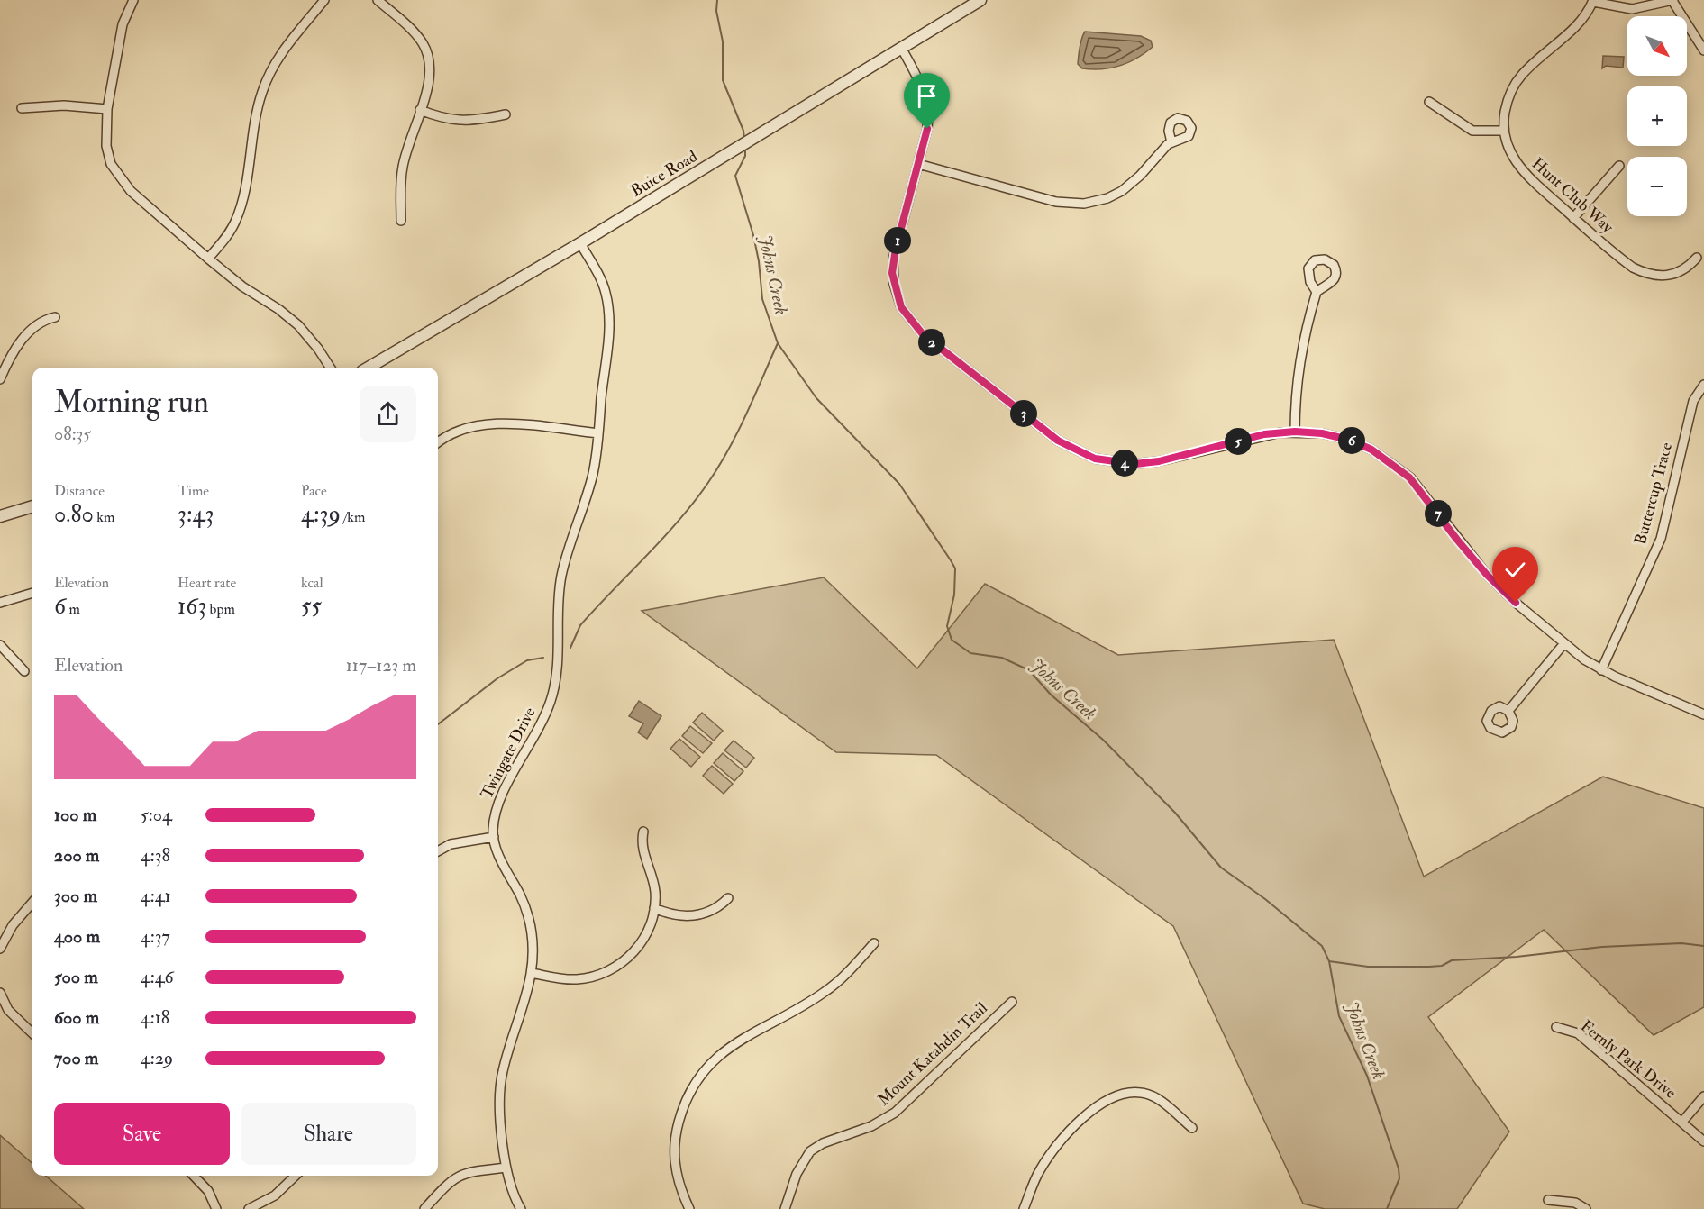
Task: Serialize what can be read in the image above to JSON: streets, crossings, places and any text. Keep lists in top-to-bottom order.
{
  "streets": {
    "street": [
      "Buice Road",
      "Hunt Club Way",
      "Buttercup Trace",
      "Twingate Drive",
      "Mount Katahdin Trail",
      "Fernly Park Drive"
    ]
  },
  "crossings": [
    ["Buice Road", "Twingate Drive"]
  ],
  "water": ["Johns Creek"],
  "north": "bottom right",
  "page": {
    "map_buttons": ["+", "−"],
    "pins": [
      "1",
      "2",
      "3",
      "6",
      "5",
      "4",
      "7"
    ],
    "heading": ["Morning run", "08:35"],
    "stats": [
      ["Distance", "0.80 km"],
      ["Time", "3:43"],
      ["Pace", "4:39 /km"],
      ["Elevation", "6 m"],
      ["Heart rate", "163 bpm"],
      ["kcal", "55"]
    ],
    "chart": ["Elevation", "117–123 m"],
    "list": [
      {
        "name": "100 m",
        "note": "5:04"
      },
      {
        "name": "200 m",
        "note": "4:38"
      },
      {
        "name": "300 m",
        "note": "4:41"
      },
      {
        "name": "400 m",
        "note": "4:37"
      },
      {
        "name": "500 m",
        "note": "4:46"
      },
      {
        "name": "600 m",
        "note": "4:18"
      },
      {
        "name": "700 m",
        "note": "4:29"
      }
    ],
    "buttons": ["Save", "Share"]
  }
}
